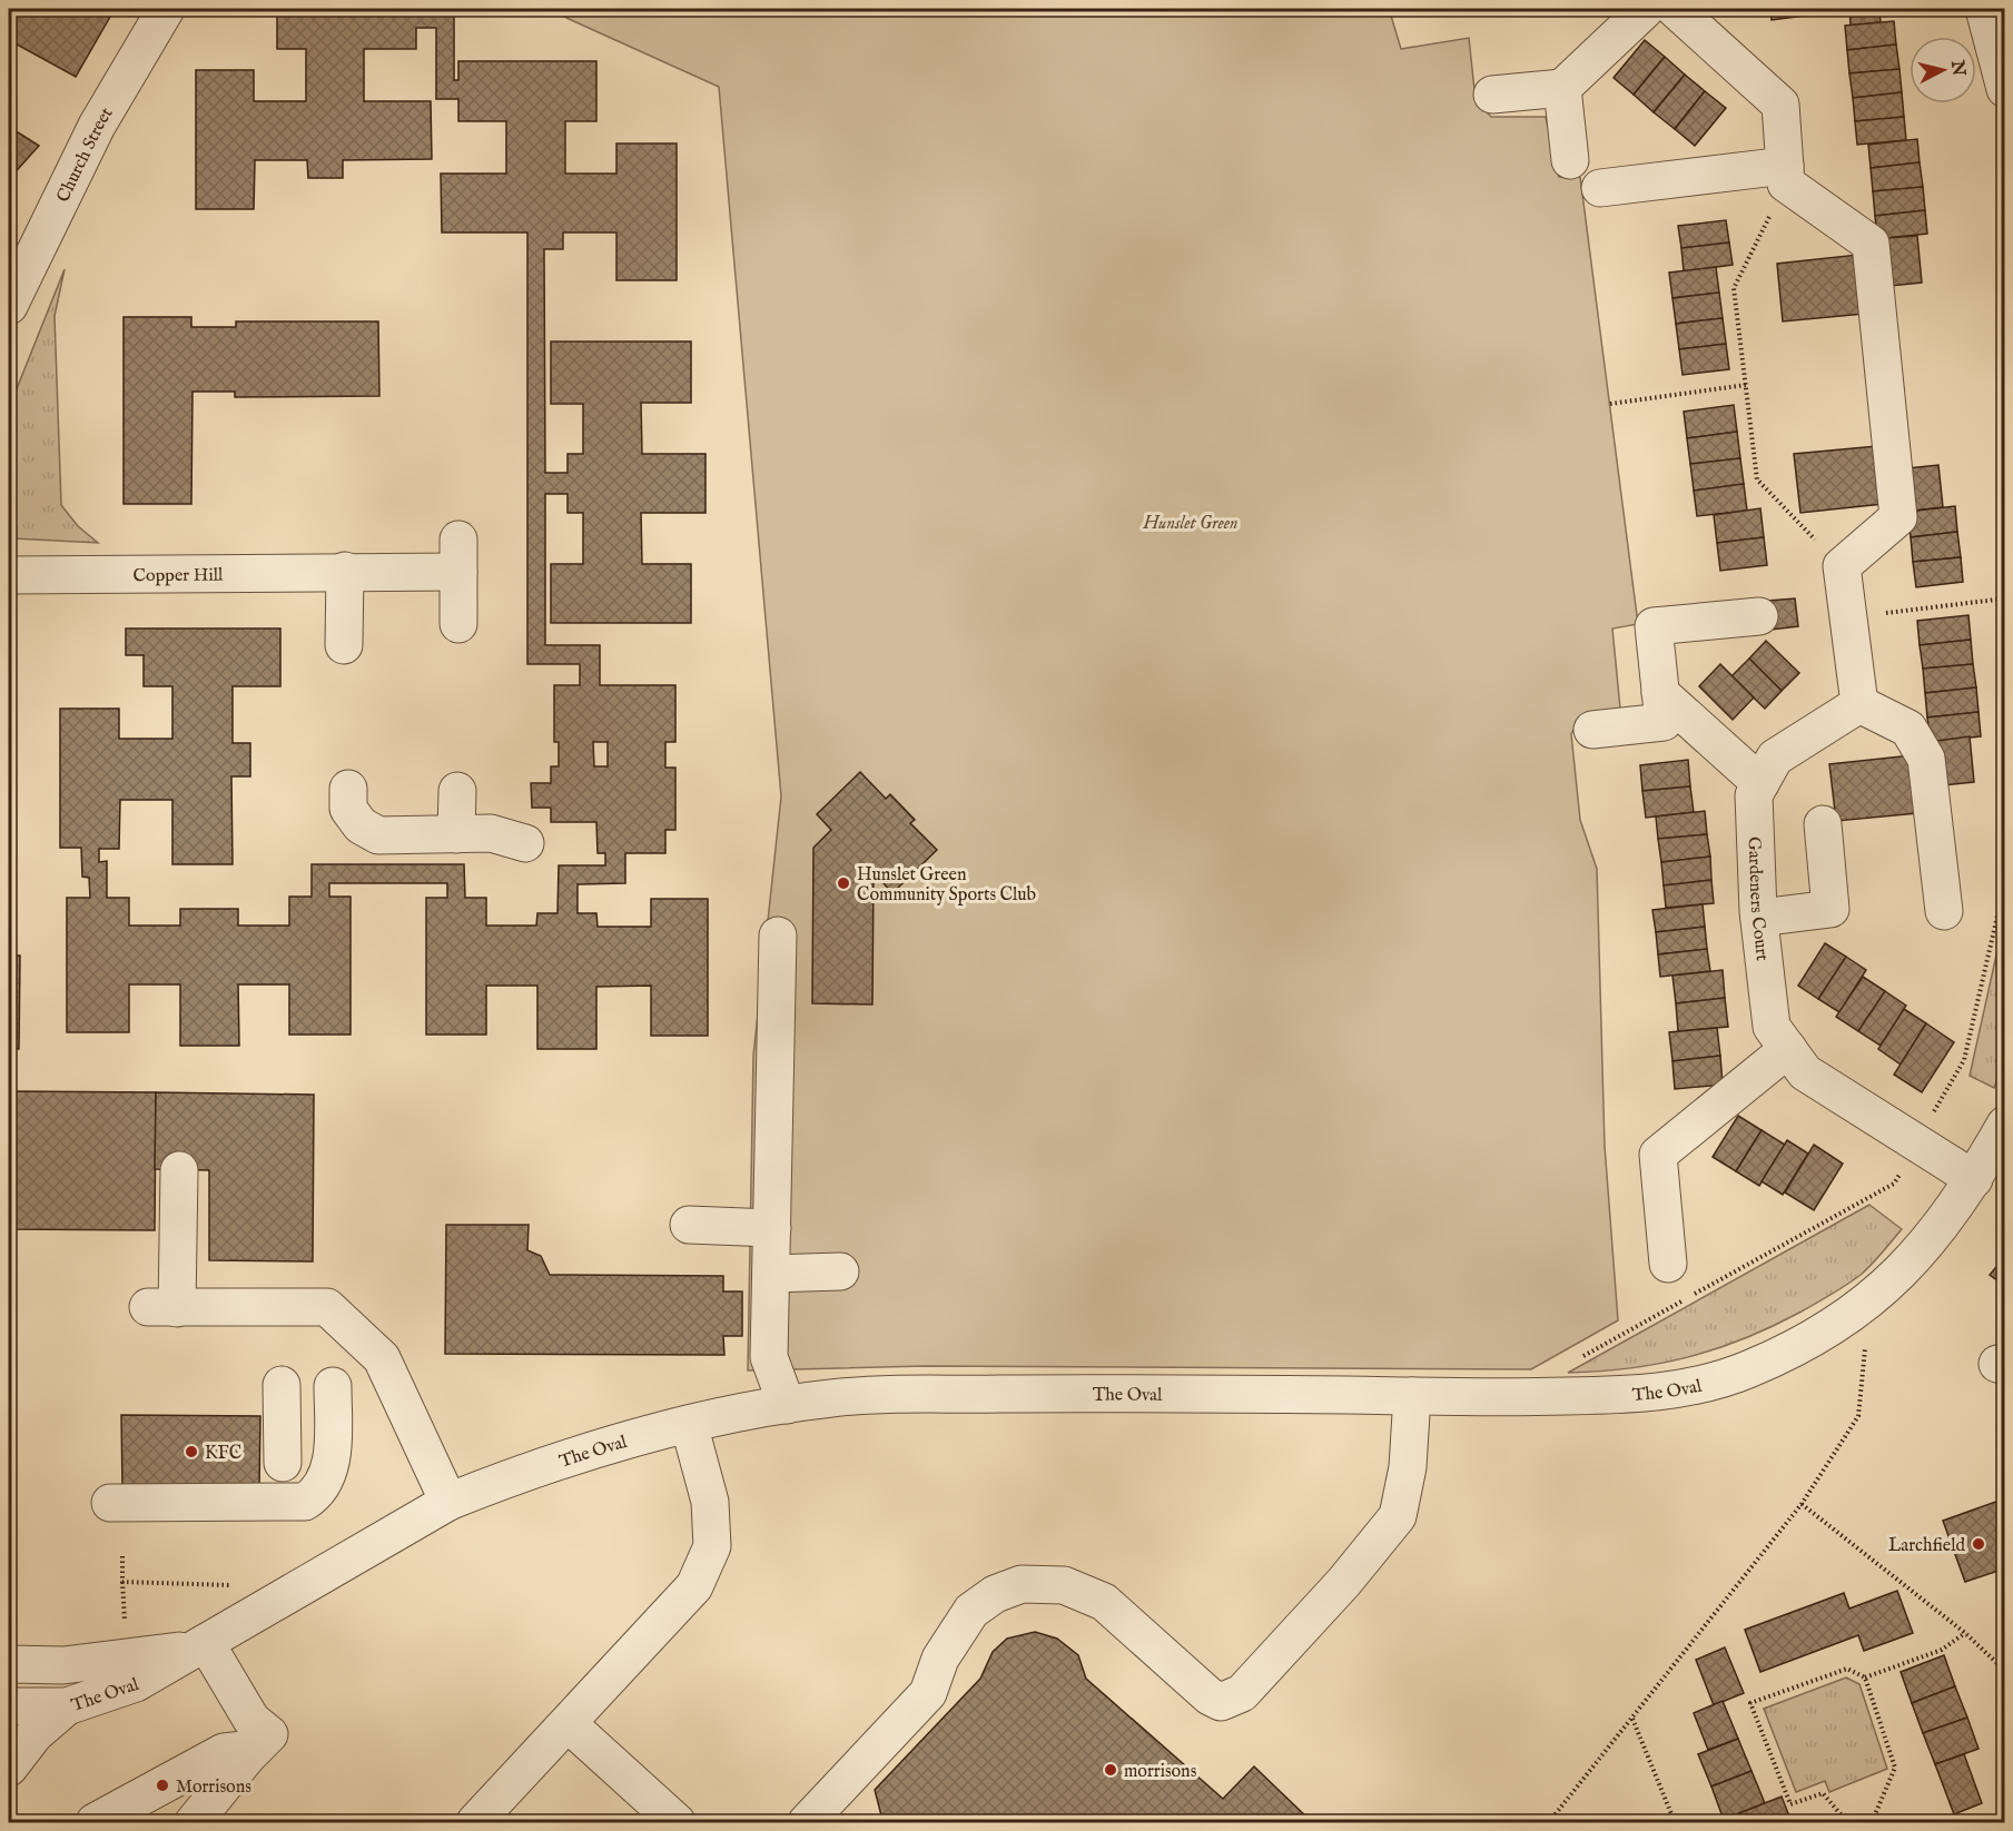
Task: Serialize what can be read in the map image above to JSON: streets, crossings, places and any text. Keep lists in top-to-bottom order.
{
  "streets": {
    "street": [
      "Church Street",
      "Copper Hill",
      "Gardeners Court",
      "The Oval"
    ]
  },
  "crossings": [
    ["Gardeners Court", "The Oval"]
  ],
  "parks": ["Hunslet Green"],
  "places": [
    "Hunslet Green Community Sports Club",
    "KFC",
    "Larchfield",
    "morrisons",
    "Morrisons"
  ],
  "north": "right"
}
